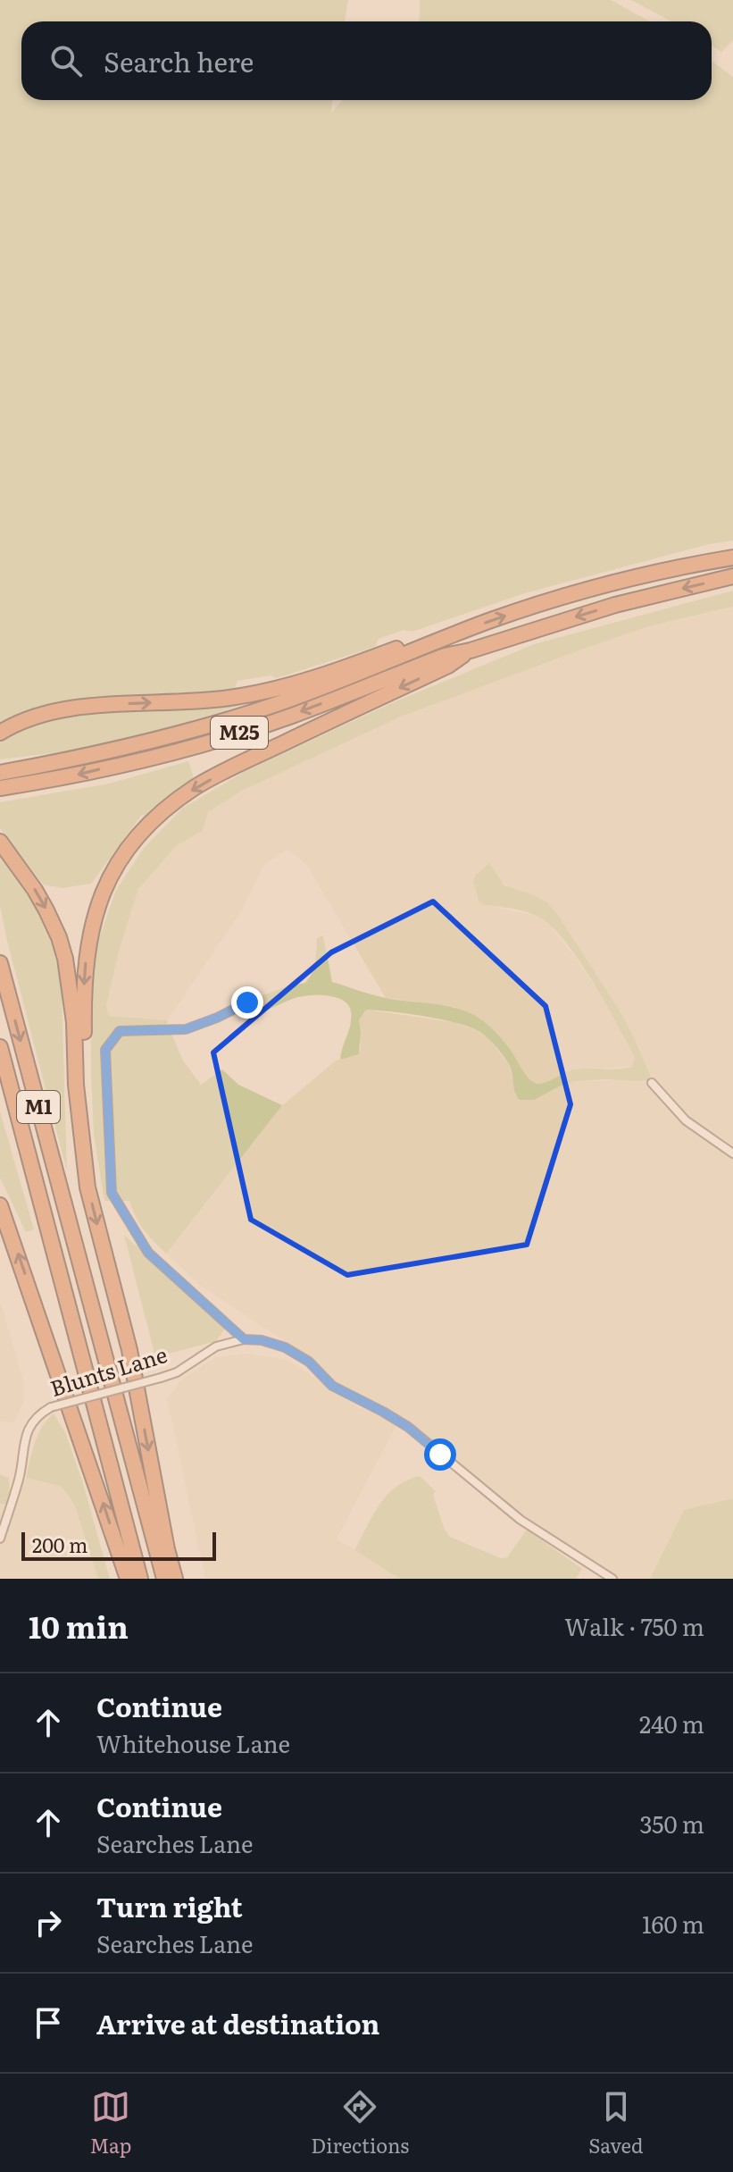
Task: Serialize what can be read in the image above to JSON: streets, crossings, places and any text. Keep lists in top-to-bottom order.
{
  "streets": {
    "highway": ["M25", "M1"],
    "street": ["Blunts Lane"]
  },
  "scale_bar": "200 m",
  "page": {
    "search": "Search here",
    "scale": "200 m",
    "heading": ["10 min", "Walk · 750 m"],
    "list": [
      ["Continue", "Whitehouse Lane", "240 m"],
      ["Continue", "Searches Lane", "350 m"],
      ["Turn right", "Searches Lane", "160 m"],
      "Arrive at destination"
    ],
    "nav": ["Map", "Directions", "Saved"]
  }
}
